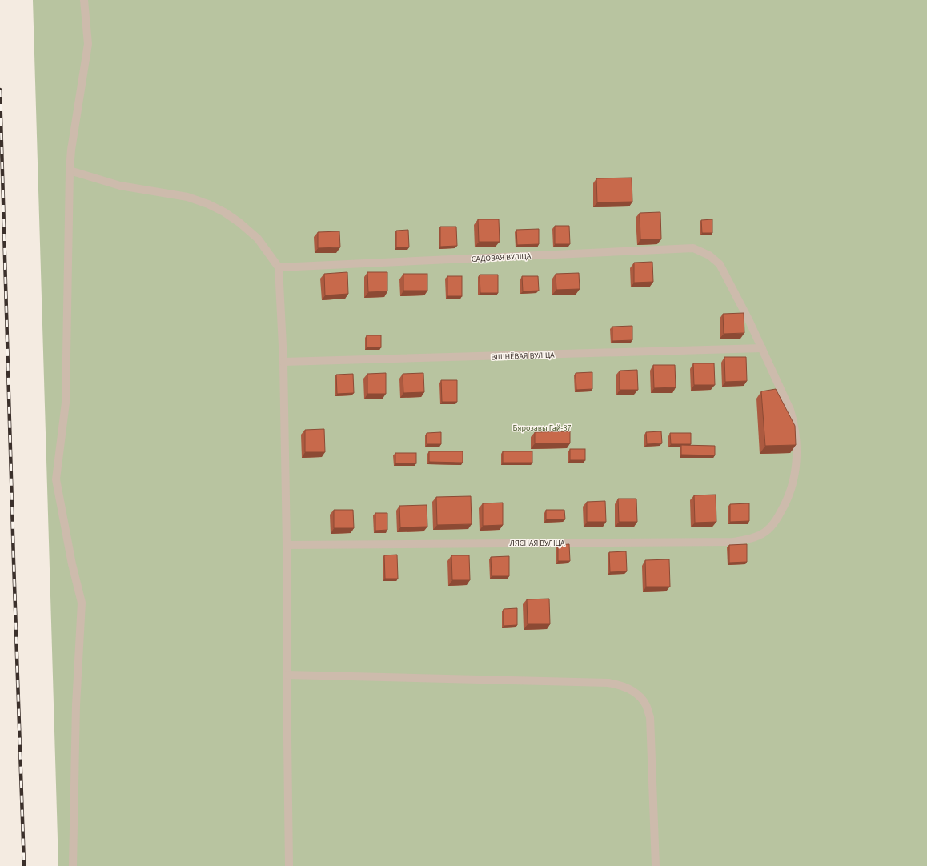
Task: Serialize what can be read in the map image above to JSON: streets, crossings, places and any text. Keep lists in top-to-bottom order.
{
  "streets": {
    "street": ["САДОВАЯ ВУЛІЦА", "ВІШНЁВАЯ ВУЛІЦА", "ЛЯСНАЯ ВУЛІЦА"]
  },
  "crossings": [
    ["САДОВАЯ ВУЛІЦА", "ЛЯСНАЯ ВУЛІЦА"],
    ["ВІШНЁВАЯ ВУЛІЦА", "ЛЯСНАЯ ВУЛІЦА"]
  ],
  "parks": ["Бярозавы Гай-87"]
}
